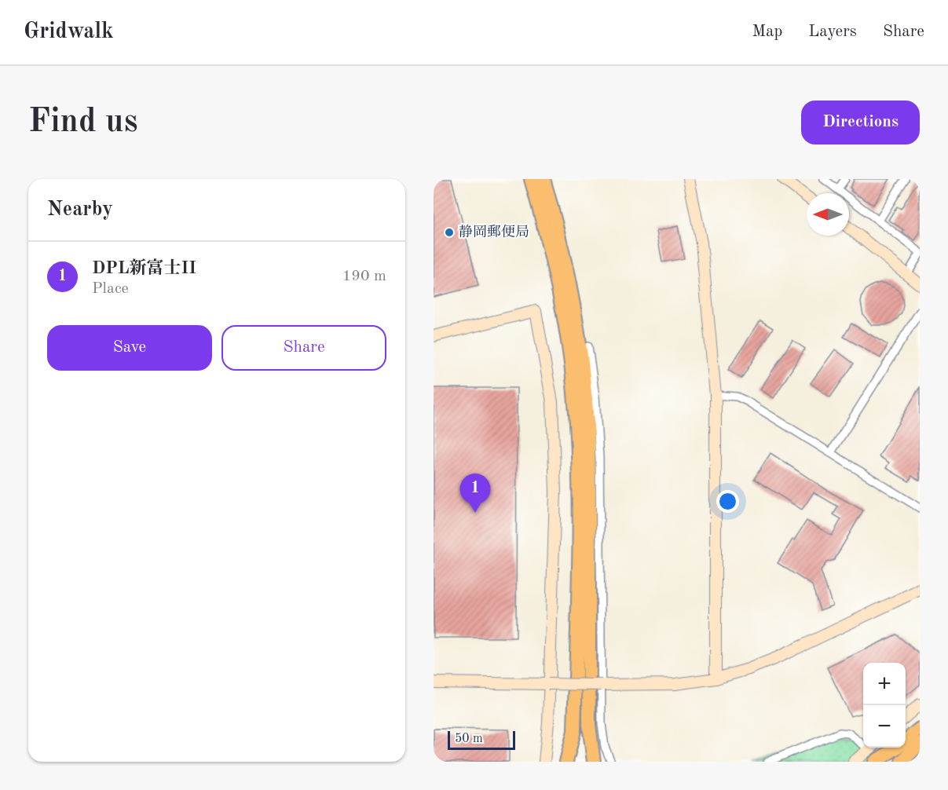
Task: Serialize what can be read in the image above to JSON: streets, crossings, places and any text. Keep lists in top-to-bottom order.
{
  "places": ["静岡郵便局"],
  "scale_bar": "50 m",
  "north": "left",
  "page": {
    "header": "Gridwalk",
    "nav": ["Map", "Layers", "Share"],
    "buttons": [
      "Directions",
      ["Save", "Share"]
    ],
    "title": "Find us",
    "heading": "Nearby",
    "list": [
      {
        "mark": "1",
        "name": "DPL新富士II",
        "note": "Place",
        "value": "190 m"
      }
    ],
    "pins": "1",
    "map_buttons": ["+", "−"],
    "scale": "50 m"
  }
}
